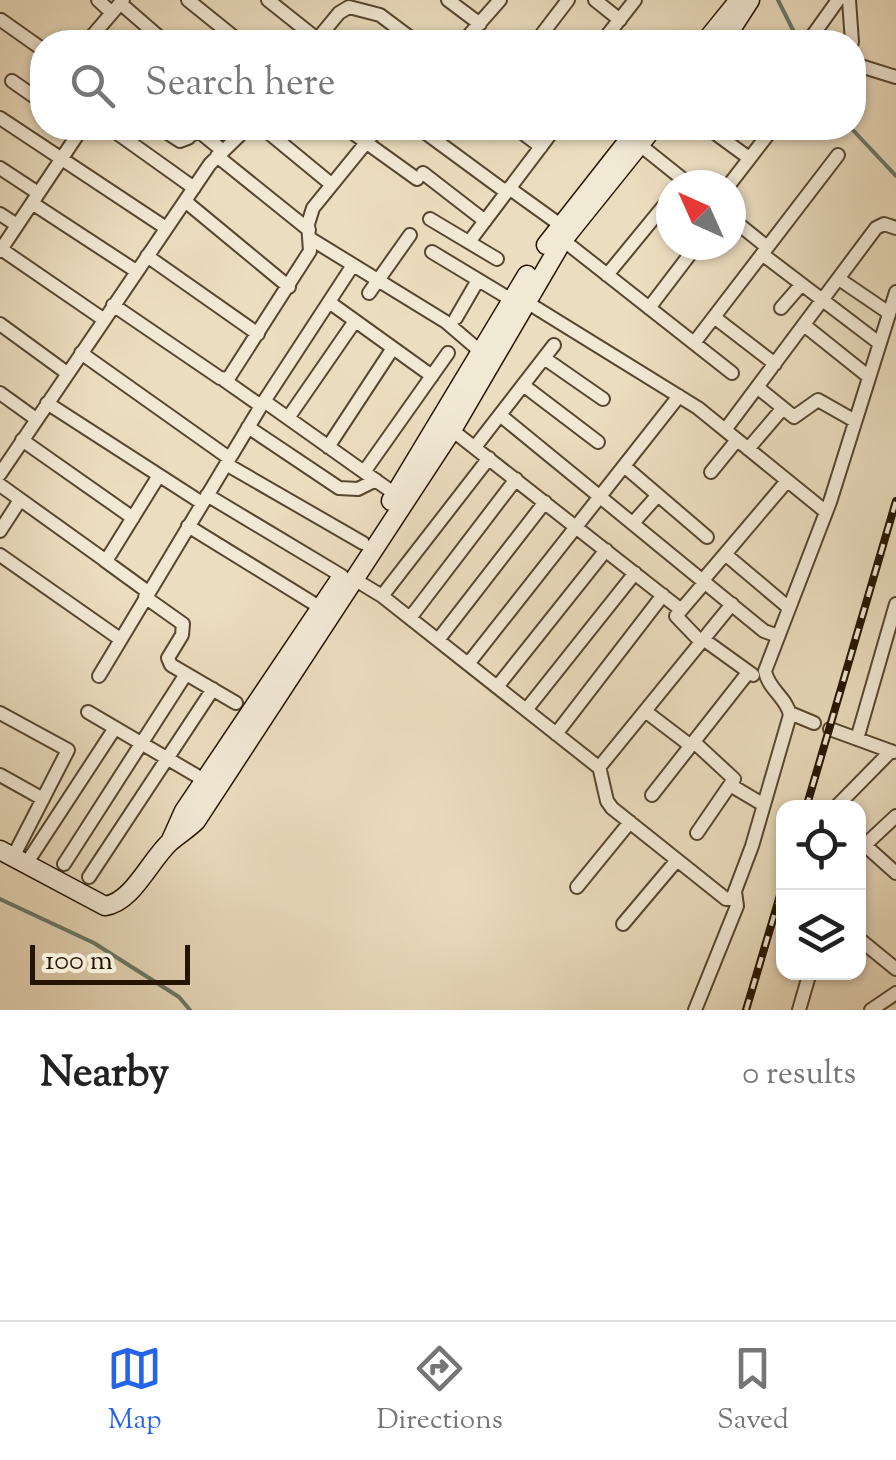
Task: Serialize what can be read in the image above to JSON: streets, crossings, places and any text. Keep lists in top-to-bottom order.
{
  "scale_bar": "100 m",
  "north": "top left",
  "page": {
    "search": "Search here",
    "scale": "100 m",
    "heading": ["Nearby", "0 results"],
    "nav": ["Map", "Directions", "Saved"]
  }
}
